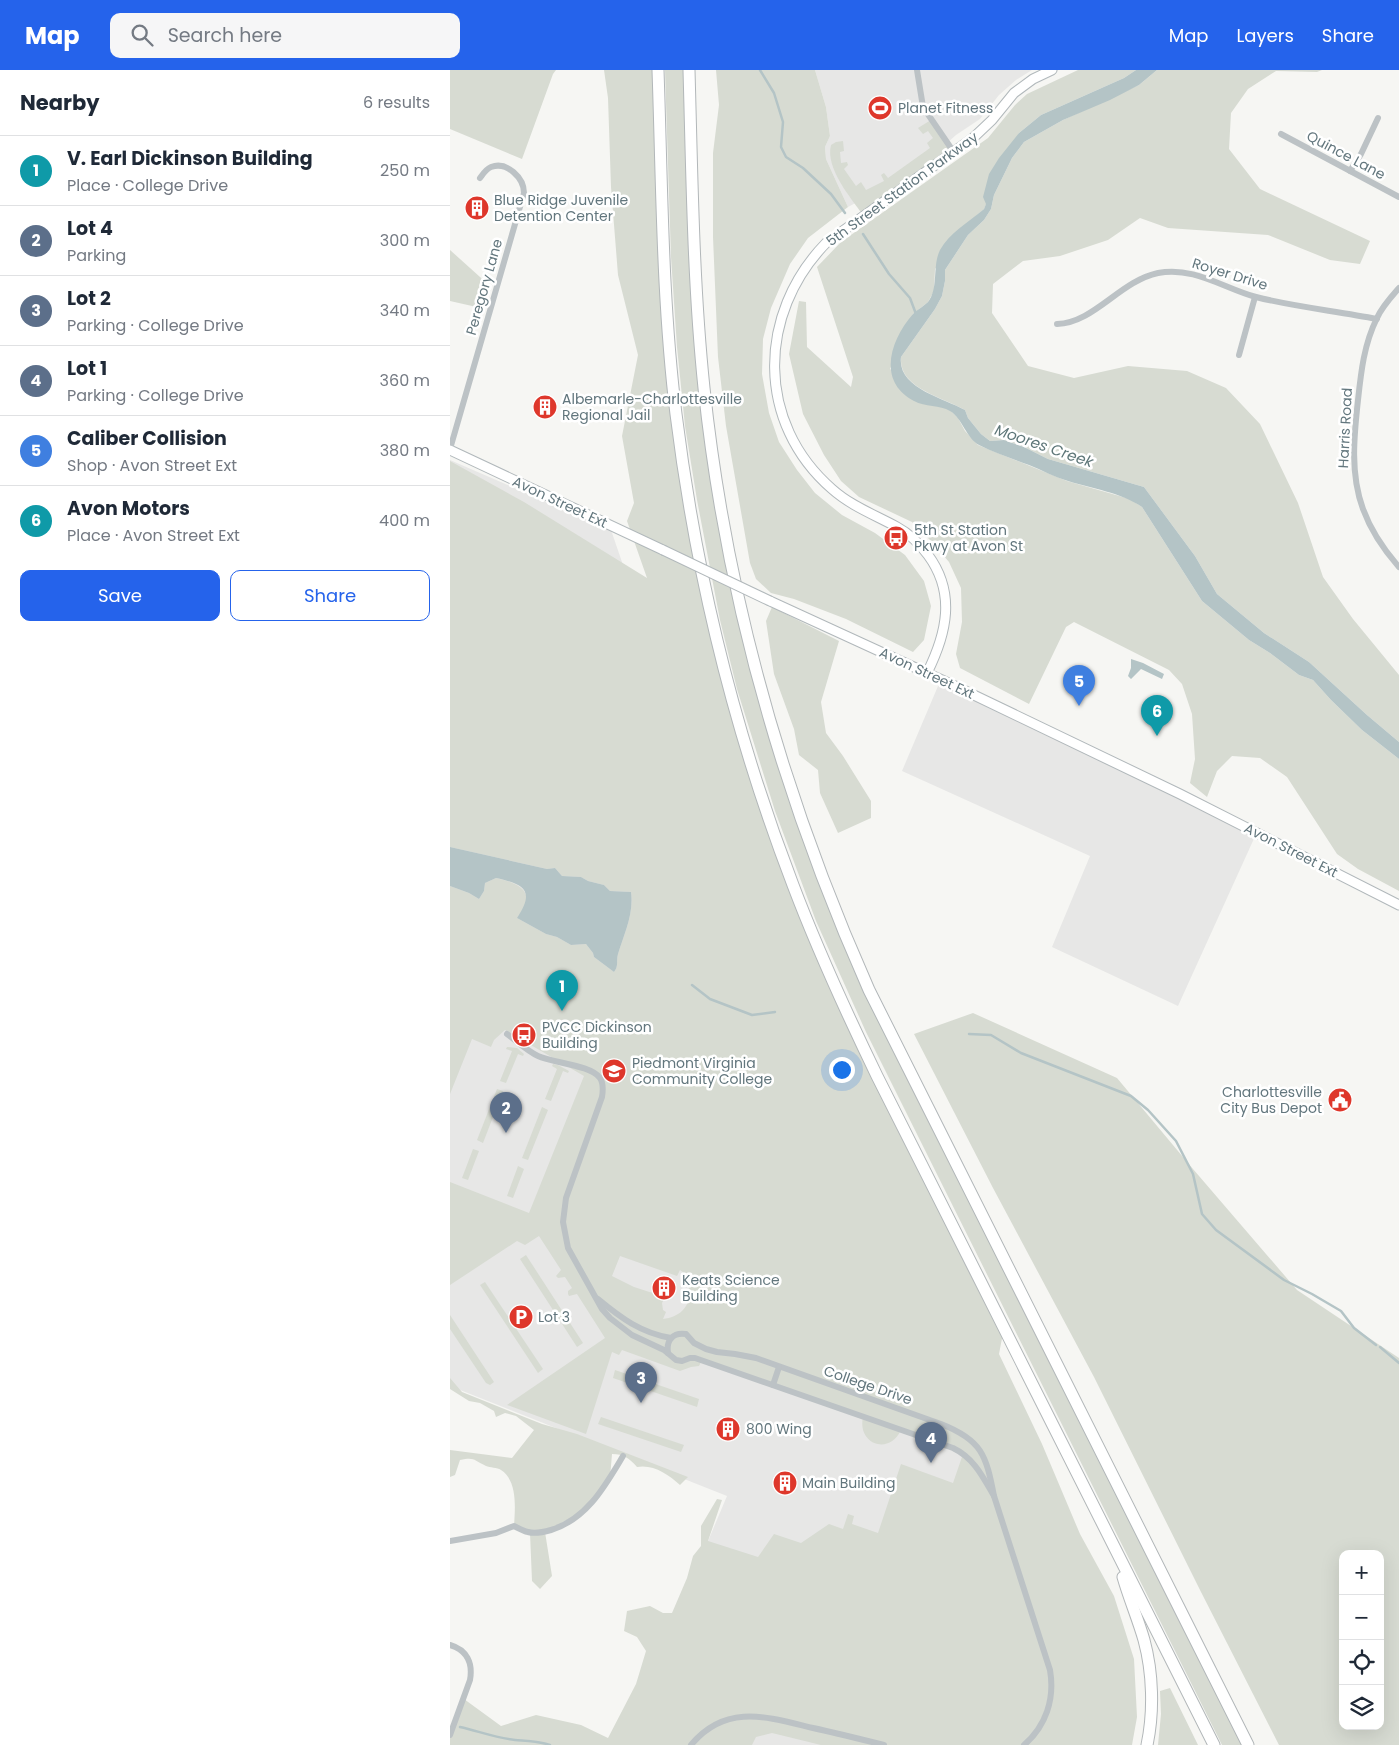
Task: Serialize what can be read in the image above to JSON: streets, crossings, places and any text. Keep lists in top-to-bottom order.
{
  "streets": {
    "main road": ["5th Street Station Parkway", "Avon Street Ext"],
    "street": [
      "Quince Lane",
      "Royer Drive",
      "Peregory Lane",
      "Harris Road",
      "College Drive"
    ]
  },
  "crossings": [
    ["5th Street Station Parkway", "Avon Street Ext"],
    ["Royer Drive", "Harris Road"],
    ["Peregory Lane", "Avon Street Ext"]
  ],
  "water": ["Moores Creek"],
  "places": {
    "sports": ["Planet Fitness"],
    "building": [
      "Blue Ridge Juvenile Detention Center",
      "Albemarle-Charlottesville Regional Jail",
      "Keats Science Building",
      "800 Wing",
      "Main Building"
    ],
    "bus stop": ["5th St Station Pkwy at Avon St", "PVCC Dickinson Building"],
    "school or university": ["Piedmont Virginia Community College"],
    "public building": ["Charlottesville City Bus Depot"],
    "parking": ["Lot 3"]
  },
  "page": {
    "header": "Map",
    "search": "Search here",
    "nav": ["Map", "Layers", "Share"],
    "heading": ["Nearby", "6 results"],
    "list": [
      {
        "mark": "1",
        "name": "V. Earl Dickinson Building",
        "note": "Place · College Drive",
        "value": "250 m"
      },
      {
        "mark": "2",
        "name": "Lot 4",
        "note": "Parking",
        "value": "300 m"
      },
      {
        "mark": "3",
        "name": "Lot 2",
        "note": "Parking · College Drive",
        "value": "340 m"
      },
      {
        "mark": "4",
        "name": "Lot 1",
        "note": "Parking · College Drive",
        "value": "360 m"
      },
      {
        "mark": "5",
        "name": "Caliber Collision",
        "note": "Shop · Avon Street Ext",
        "value": "380 m"
      },
      {
        "mark": "6",
        "name": "Avon Motors",
        "note": "Place · Avon Street Ext",
        "value": "400 m"
      }
    ],
    "buttons": ["Save", "Share"],
    "pins": [
      "5",
      "6",
      "1",
      "2",
      "3",
      "4"
    ],
    "map_buttons": ["+", "−"]
  }
}
